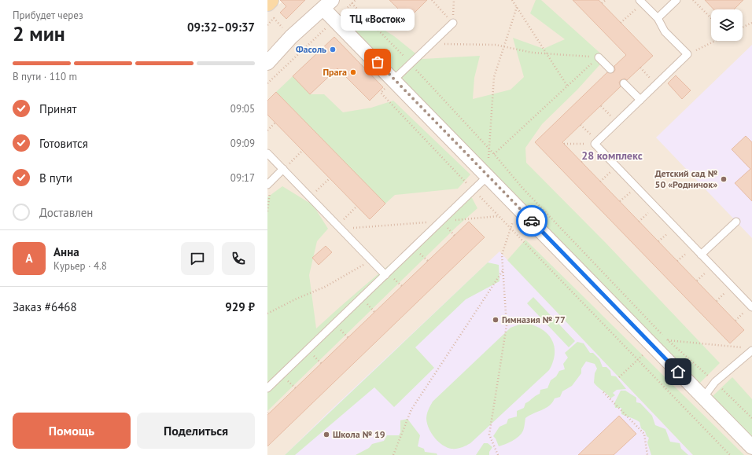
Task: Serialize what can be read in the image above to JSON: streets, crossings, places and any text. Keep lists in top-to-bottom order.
{
  "districts": ["28 комплекс"],
  "places": [
    "Фасоль",
    "ТЦ «Восток»",
    "Прага",
    "Детский сад № 50 «Родничок»",
    "Гимназия № 77",
    "Школа № 19"
  ],
  "page": {
    "heading": ["2 мин", "Прибудет через", "09:32–09:37"],
    "panel": [
      "Анна",
      "Курьер · 4.8",
      "Заказ #6468",
      "929 ₽"
    ],
    "bubble": "ТЦ «Восток»",
    "bar": "В пути · 110 m",
    "list": [
      ["Принят", "09:05"],
      ["Готовится", "09:09"],
      ["В пути", "09:17"],
      "Доставлен"
    ],
    "round": "А",
    "buttons": ["Помощь", "Поделиться"]
  }
}
